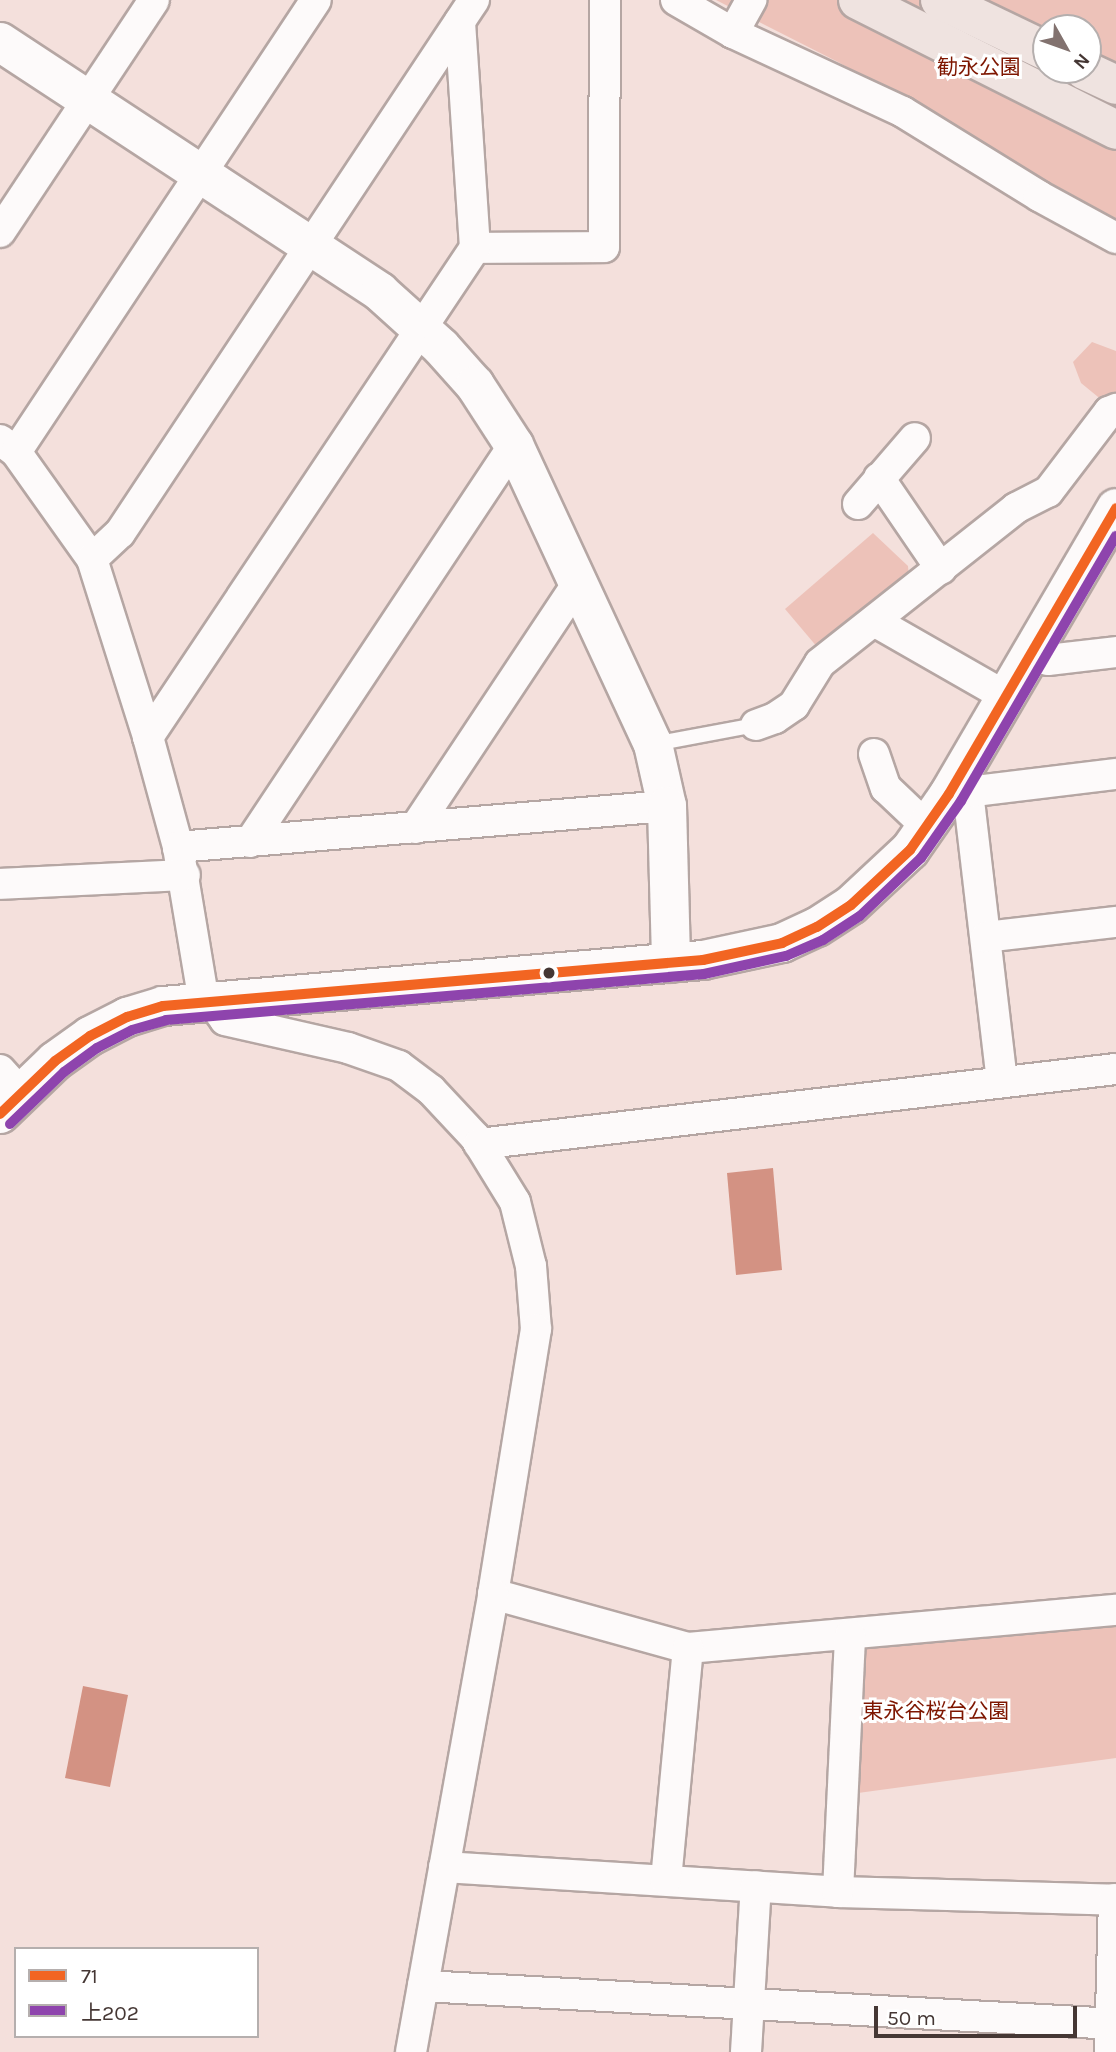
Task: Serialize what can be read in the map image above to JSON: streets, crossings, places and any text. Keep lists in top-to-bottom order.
{
  "parks": ["勧永公園", "東永谷桜台公園"],
  "lines": ["transit line 71", "transit line 上202"],
  "legend": ["71", "上202"],
  "scale_bar": "50 m",
  "north": "bottom right"
}
